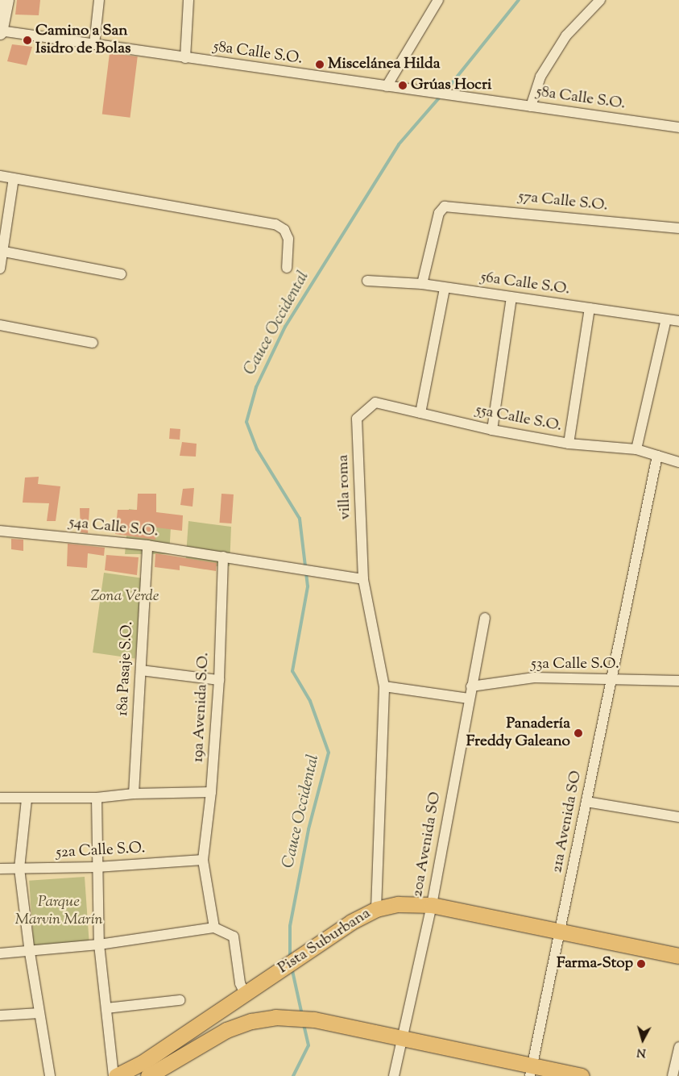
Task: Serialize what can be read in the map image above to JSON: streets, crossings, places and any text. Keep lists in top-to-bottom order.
{
  "streets": {
    "main road": ["Pista Suburbana"],
    "street": [
      "58a Calle S.O.",
      "57a Calle S.O.",
      "56a Calle S.O.",
      "55a Calle S.O.",
      "villa roma",
      "54a Calle S.O.",
      "53a Calle S.O.",
      "18a Pasaje S.O.",
      "19a Avenida S.O.",
      "21a Avenida SO",
      "20a Avenida SO",
      "52a Calle S.O."
    ]
  },
  "crossings": [
    ["57a Calle S.O.", "56a Calle S.O."],
    ["55a Calle S.O.", "villa roma"],
    ["55a Calle S.O.", "21a Avenida SO"],
    ["villa roma", "Pista Suburbana"],
    ["54a Calle S.O.", "18a Pasaje S.O."],
    ["54a Calle S.O.", "19a Avenida S.O."],
    ["53a Calle S.O.", "21a Avenida SO"],
    ["53a Calle S.O.", "20a Avenida SO"],
    ["19a Avenida S.O.", "52a Calle S.O."],
    ["21a Avenida SO", "Pista Suburbana"],
    ["20a Avenida SO", "Pista Suburbana"]
  ],
  "water": ["Cauce Occidental"],
  "parks": ["Zona Verde", "Parque Marvin Marín"],
  "places": [
    "Camino a San Isidro de Bolas",
    "Miscelánea Hilda",
    "Grúas Hocri",
    "Panadería Freddy Galeano",
    "Farma-Stop"
  ],
  "north": "bottom"
}
